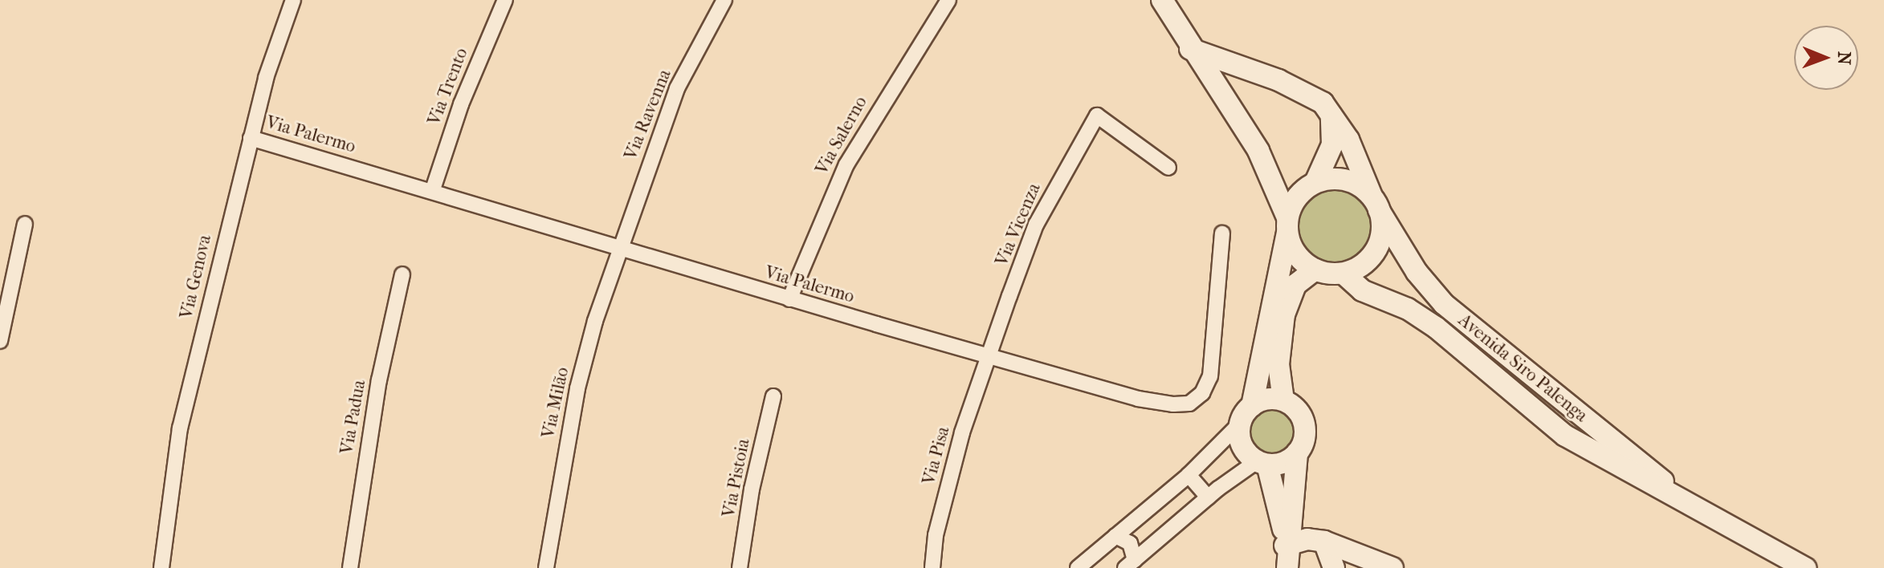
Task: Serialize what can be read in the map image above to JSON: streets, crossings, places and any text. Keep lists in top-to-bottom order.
{
  "streets": {
    "main road": ["Avenida Siro Palenga"],
    "street": [
      "Via Trento",
      "Via Ravenna",
      "Via Palermo",
      "Via Salerno",
      "Via Vicenza",
      "Via Genova",
      "Via Milão",
      "Via Padua",
      "Via Pisa",
      "Via Pistoia"
    ]
  },
  "crossings": [
    ["Via Trento", "Via Palermo"],
    ["Via Ravenna", "Via Palermo"],
    ["Via Ravenna", "Via Milão"],
    ["Via Palermo", "Via Salerno"],
    ["Via Palermo", "Via Vicenza"],
    ["Via Palermo", "Via Genova"],
    ["Via Palermo", "Via Milão"],
    ["Via Palermo", "Via Pisa"],
    ["Via Vicenza", "Via Pisa"]
  ],
  "north": "right"
}
